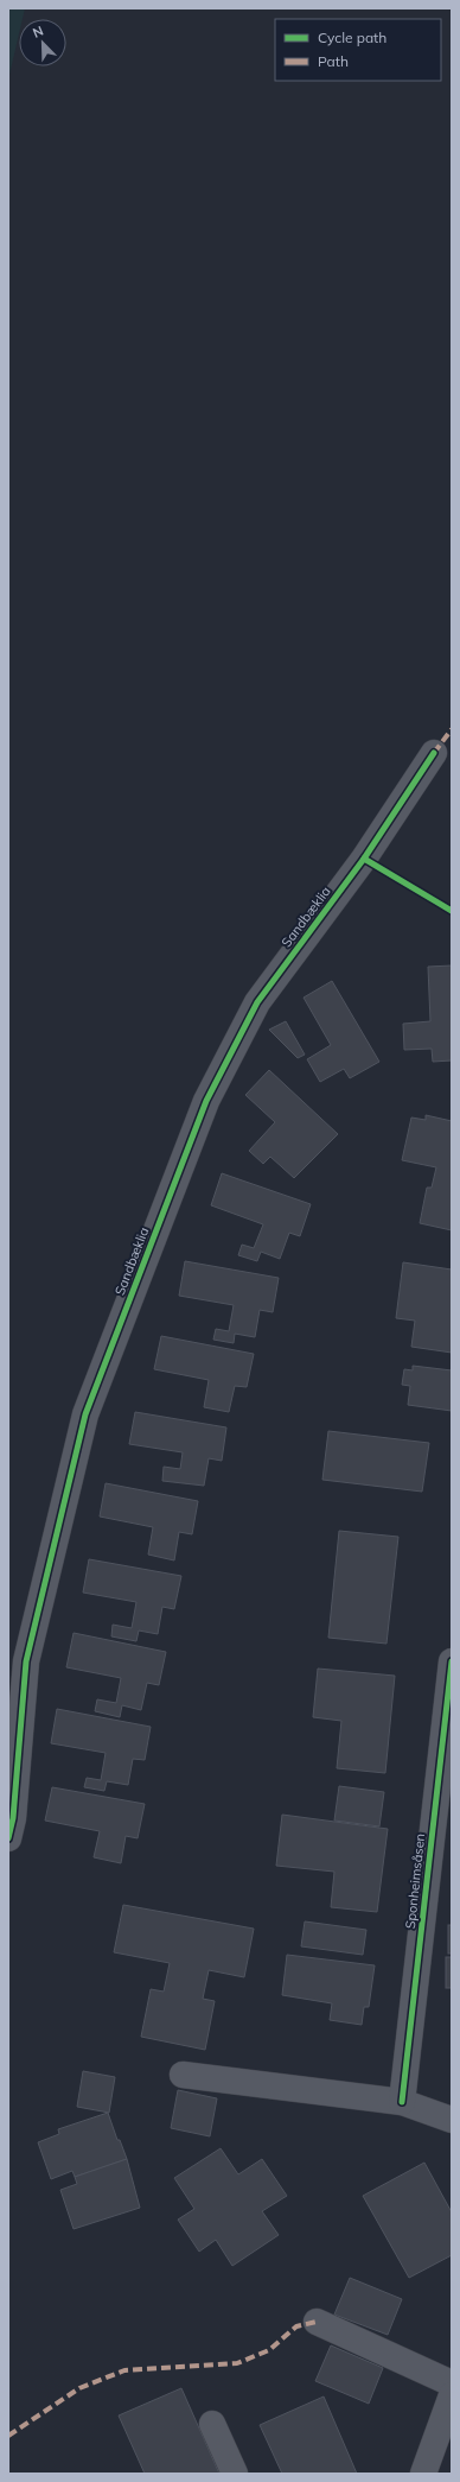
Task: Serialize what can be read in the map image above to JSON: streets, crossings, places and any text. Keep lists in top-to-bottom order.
{
  "streets": {
    "street": ["Sandbæklia", "Sponheimsåsen"]
  },
  "legend": ["Cycle path", "Path"],
  "north": "top left"
}
